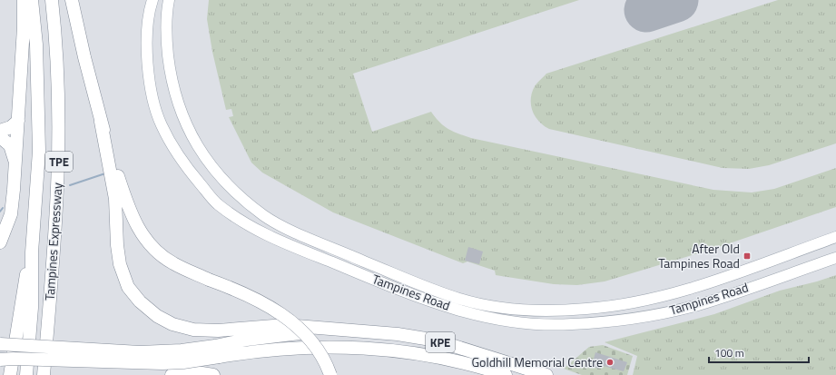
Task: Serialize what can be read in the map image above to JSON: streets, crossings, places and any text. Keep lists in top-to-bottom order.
{
  "streets": {
    "highway": ["TPE", "Tampines Expressway", "KPE"],
    "main road": ["Tampines Road"]
  },
  "places": {
    "transit": ["After Old Tampines Road"],
    "other": ["Goldhill Memorial Centre"]
  },
  "scale_bar": "100 m"
}
